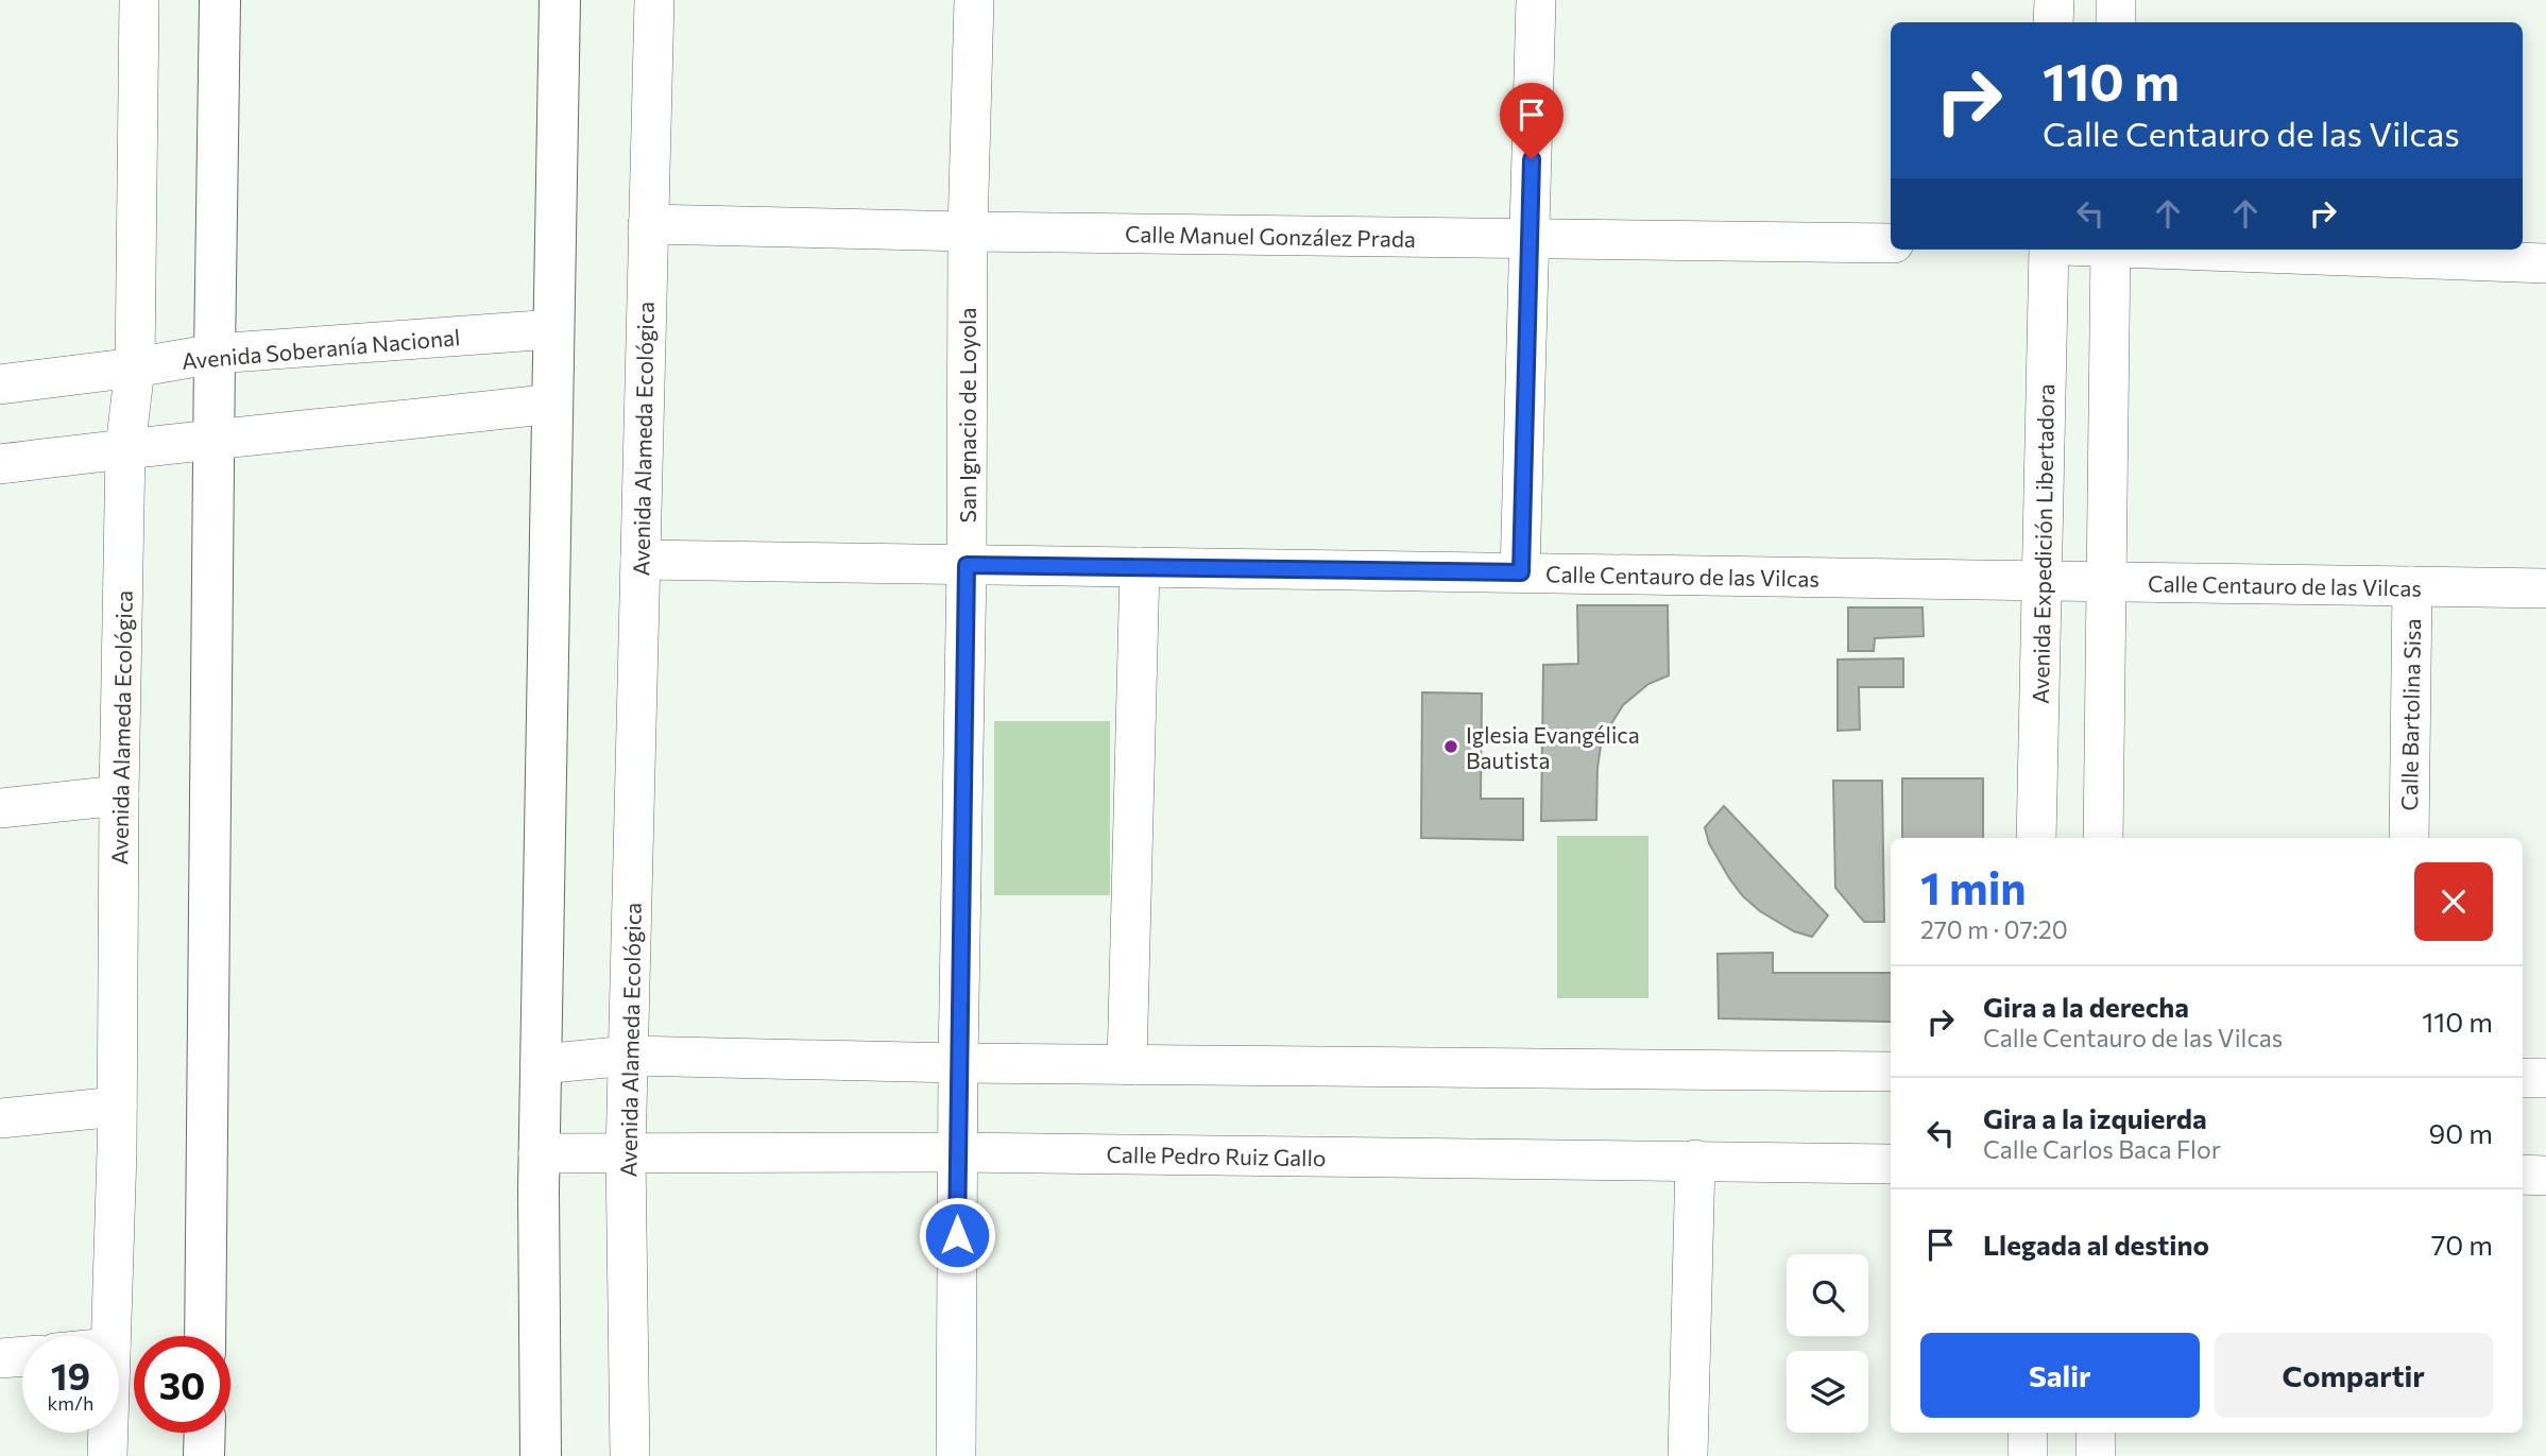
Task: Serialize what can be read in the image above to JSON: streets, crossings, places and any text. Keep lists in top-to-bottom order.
{
  "streets": {
    "street": [
      "Calle Manuel González Prada",
      "Avenida Soberanía Nacional",
      "San Ignacio de Loyola",
      "Avenida Alameda Ecológica",
      "Avenida Expedición Libertadora",
      "Calle Centauro de las Vilcas",
      "Calle Bartolina Sisa",
      "Calle Pedro Ruiz Gallo"
    ]
  },
  "crossings": [
    ["Calle Manuel González Prada", "San Ignacio de Loyola"],
    ["Calle Manuel González Prada", "Avenida Alameda Ecológica"],
    ["Avenida Soberanía Nacional", "Avenida Alameda Ecológica"],
    ["San Ignacio de Loyola", "Calle Centauro de las Vilcas"],
    ["San Ignacio de Loyola", "Calle Pedro Ruiz Gallo"],
    ["Avenida Alameda Ecológica", "Calle Centauro de las Vilcas"],
    ["Avenida Alameda Ecológica", "Calle Pedro Ruiz Gallo"],
    ["Avenida Expedición Libertadora", "Calle Centauro de las Vilcas"],
    ["Calle Centauro de las Vilcas", "Calle Bartolina Sisa"]
  ],
  "places": ["Iglesia Evangélica Bautista"],
  "page": {
    "turn": ["110 m", "Calle Centauro de las Vilcas"],
    "heading": ["1 min", "270 m · 07:20"],
    "list": [
      {
        "name": "Gira a la derecha",
        "note": "Calle Centauro de las Vilcas",
        "value": "110 m"
      },
      {
        "name": "Gira a la izquierda",
        "note": "Calle Carlos Baca Flor",
        "value": "90 m"
      },
      {
        "name": "Llegada al destino",
        "value": "70 m"
      }
    ],
    "buttons": ["Salir", "Compartir"],
    "speed": "19 km/h",
    "limit": "30"
  }
}
